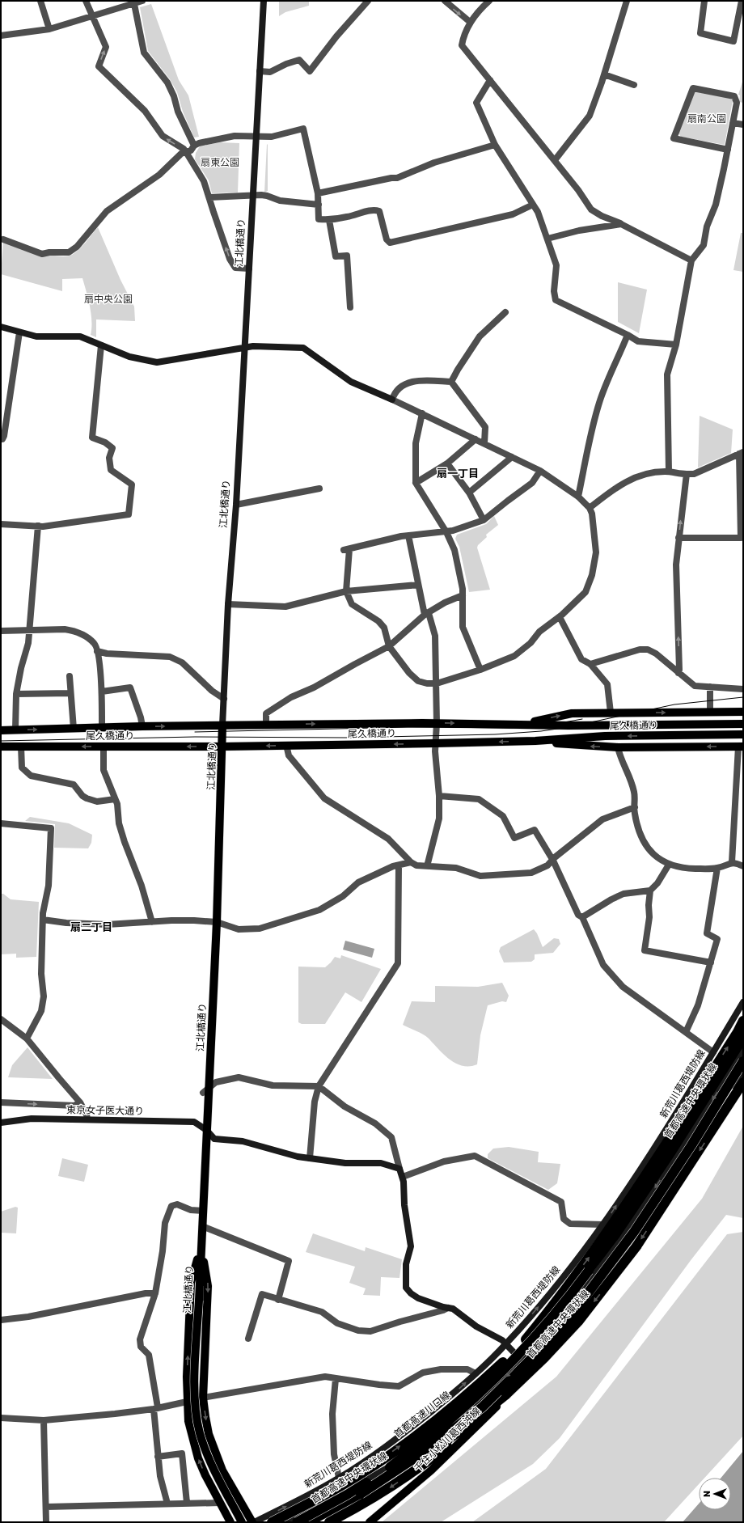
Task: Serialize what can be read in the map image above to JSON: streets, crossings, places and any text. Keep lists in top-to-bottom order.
{
  "streets": {
    "highway": ["首都高速中央環状線", "首都高速川口線"],
    "main road": [
      "江北橋通り",
      "尾久橋通り",
      "新荒川葛西堤防線",
      "東京女子医大通り",
      "千住小松川葛西沖線"
    ]
  },
  "crossings": [
    ["江北橋通り", "尾久橋通り"],
    ["江北橋通り", "東京女子医大通り"],
    ["首都高速中央環状線", "首都高速川口線"]
  ],
  "districts": ["扇一丁目", "扇二丁目"],
  "parks": ["扇南公園", "扇東公園", "扇中央公園"],
  "north": "left"
}
